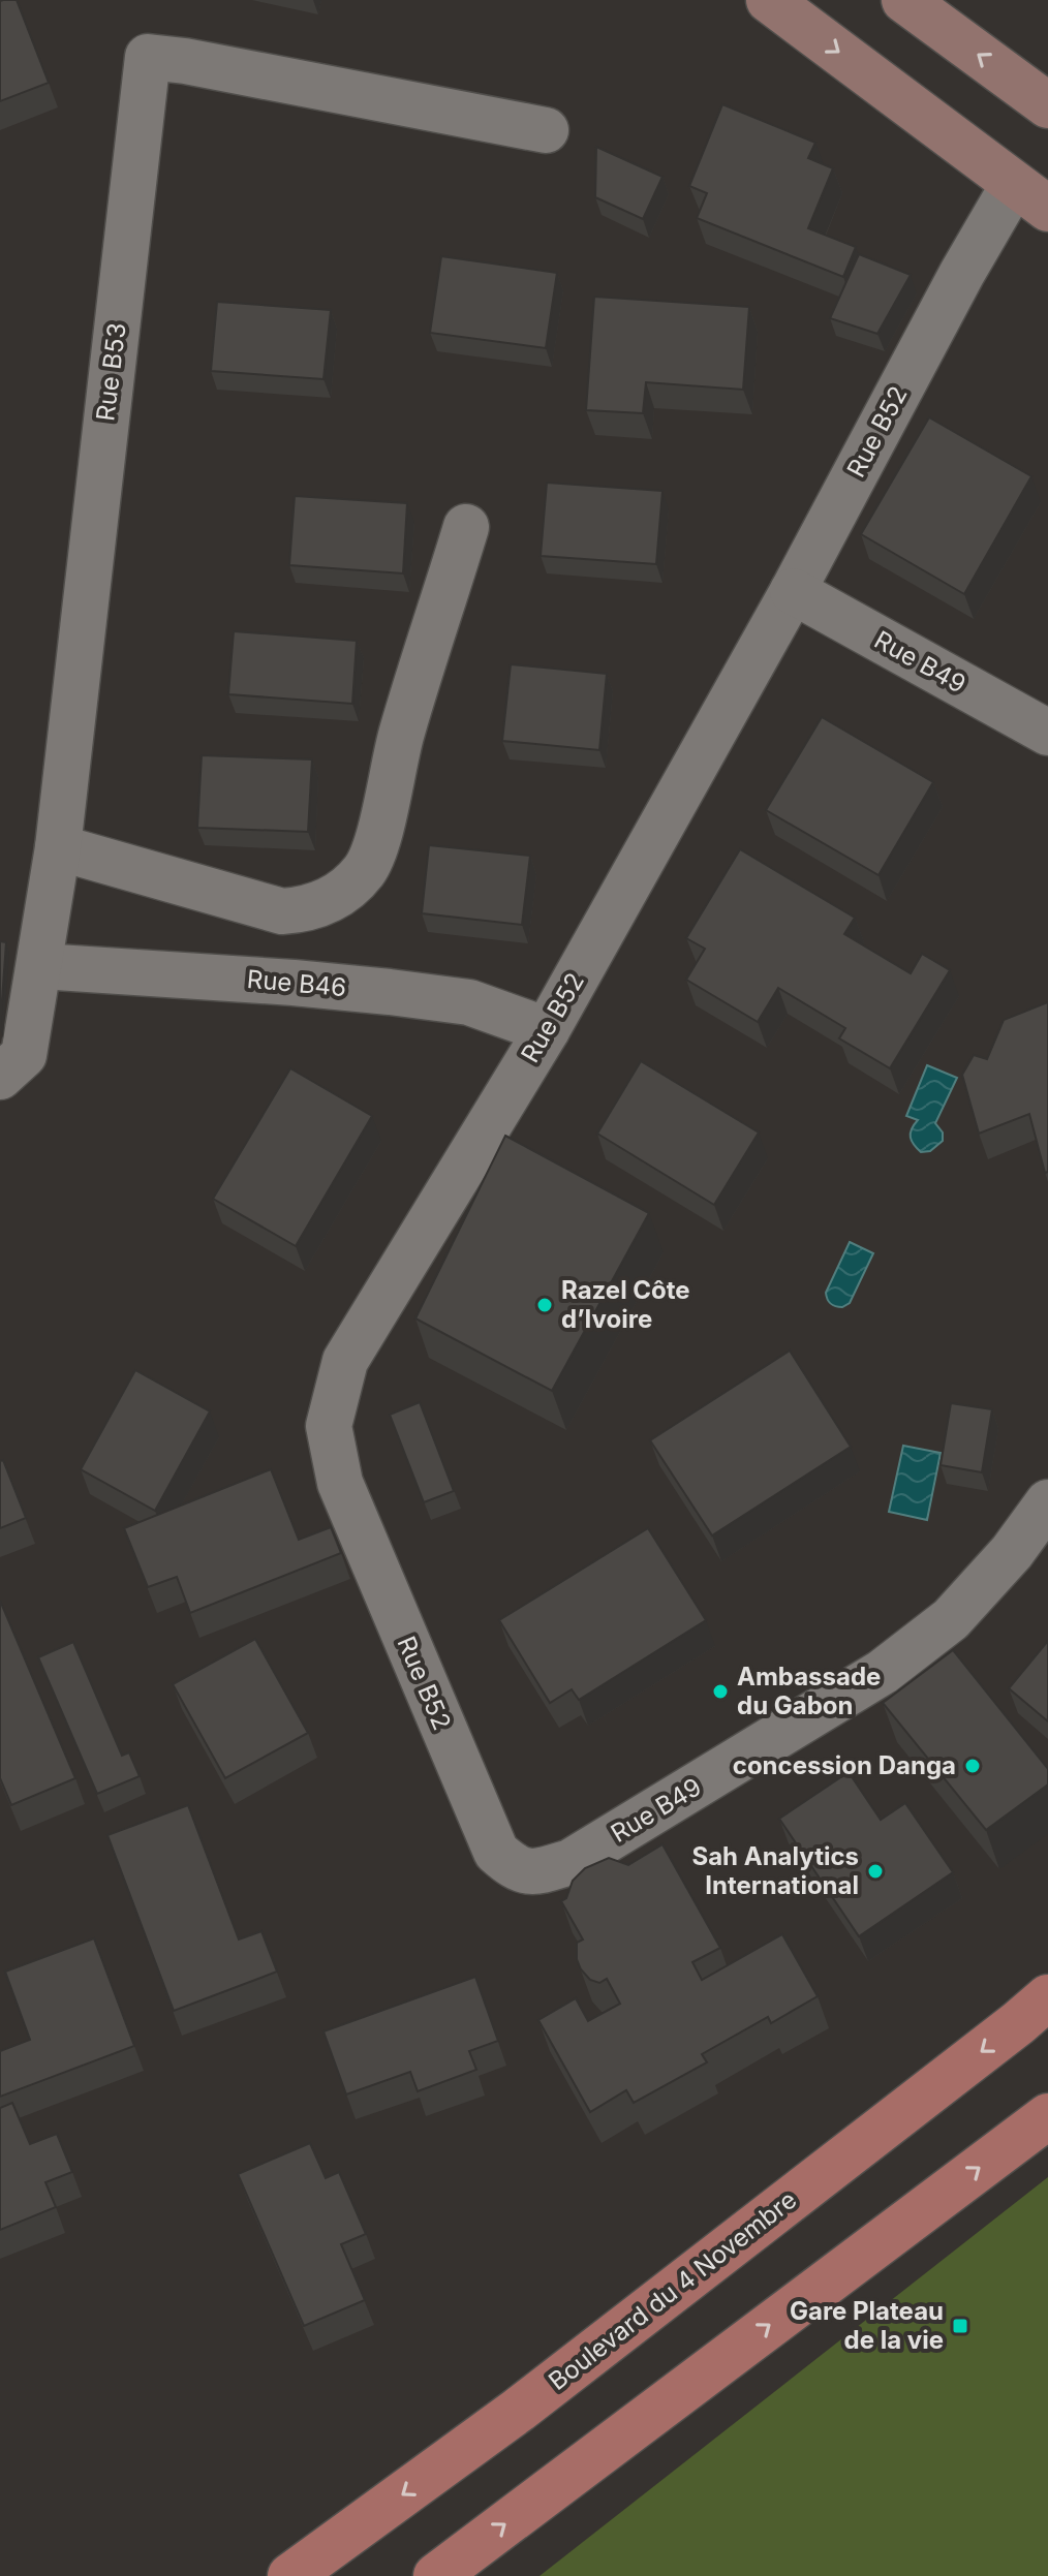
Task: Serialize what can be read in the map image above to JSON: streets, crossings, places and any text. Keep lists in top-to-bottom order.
{
  "streets": {
    "main road": ["Boulevard du 4 Novembre"],
    "street": [
      "Rue B53",
      "Rue B52",
      "Rue B49",
      "Rue B46"
    ]
  },
  "crossings": [
    ["Rue B53", "Rue B46"],
    ["Rue B52", "Rue B49"],
    ["Rue B52", "Rue B46"]
  ],
  "places": {
    "other": [
      "Razel Côte d’Ivoire",
      "Ambassade du Gabon",
      "concession Danga",
      "Sah Analytics International"
    ],
    "transit": ["Gare Plateau de la vie"]
  }
}
